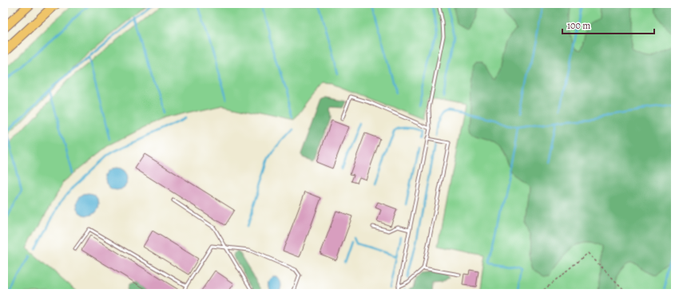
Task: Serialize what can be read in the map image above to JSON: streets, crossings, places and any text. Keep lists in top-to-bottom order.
{
  "scale_bar": "100 m"
}
